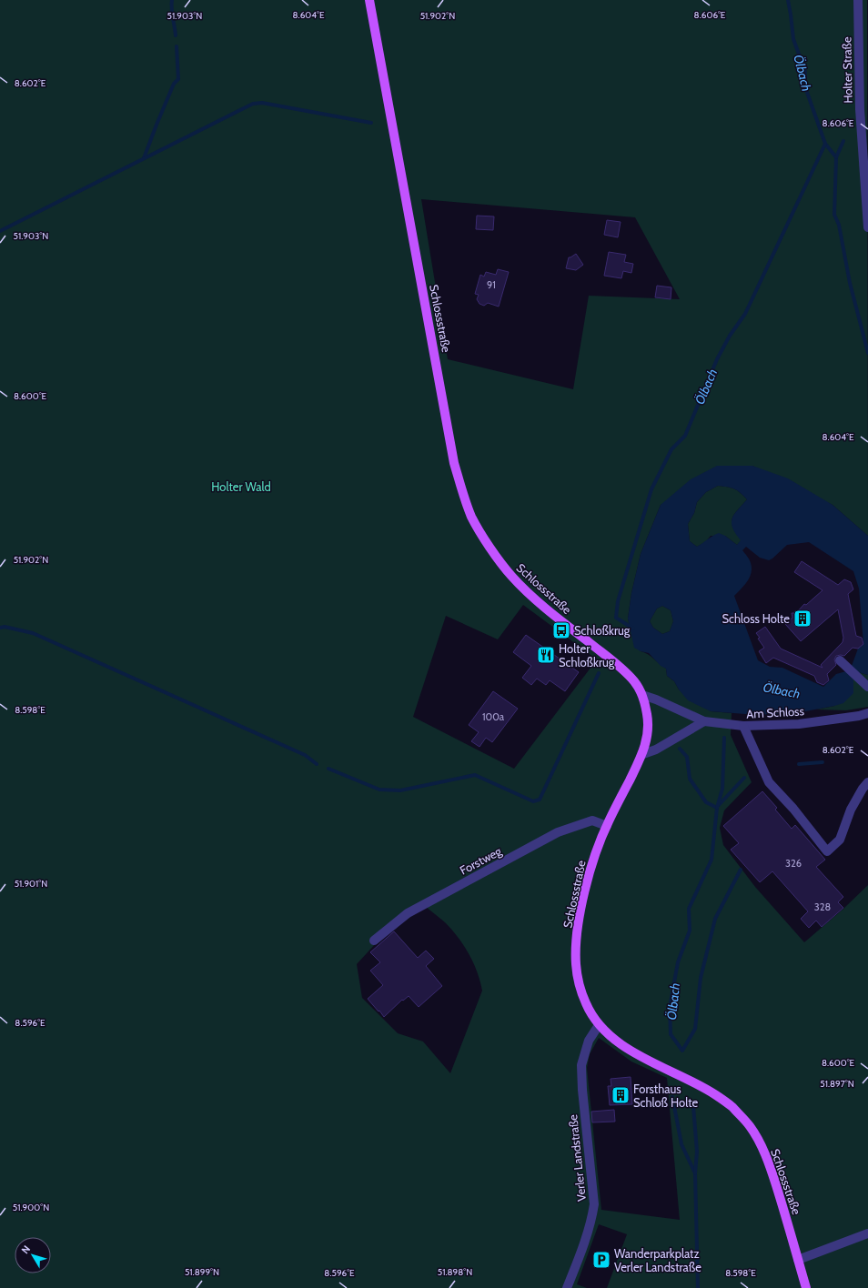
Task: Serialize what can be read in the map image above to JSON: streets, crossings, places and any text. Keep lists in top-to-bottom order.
{
  "streets": {
    "main road": ["Schlossstraße"],
    "street": [
      "Holter Straße",
      "Am Schloss",
      "Forstweg",
      "Verler Landstraße"
    ]
  },
  "crossings": [
    ["Schlossstraße", "Am Schloss"],
    ["Schlossstraße", "Forstweg"],
    ["Schlossstraße", "Verler Landstraße"]
  ],
  "water": ["Ölbach"],
  "parks": ["Holter Wald"],
  "places": {
    "building": ["Schloss Holte", "Forsthaus Schloß Holte"],
    "bus stop": ["Schloßkrug"],
    "restaurant": ["Holter Schloßkrug"],
    "parking": ["Wanderparkplatz Verler Landstraße"]
  },
  "house_numbers": [
    "91",
    "100a",
    "326",
    "328"
  ],
  "north": "top left",
  "coordinates": [
    "8.604°E",
    "8.606°E",
    "51.903°N",
    "51.902°N",
    "8.602°E",
    "8.600°E",
    "8.598°E",
    "51.901°N",
    "8.596°E",
    "51.897°N",
    "51.900°N",
    "51.899°N",
    "51.898°N"
  ]
}
